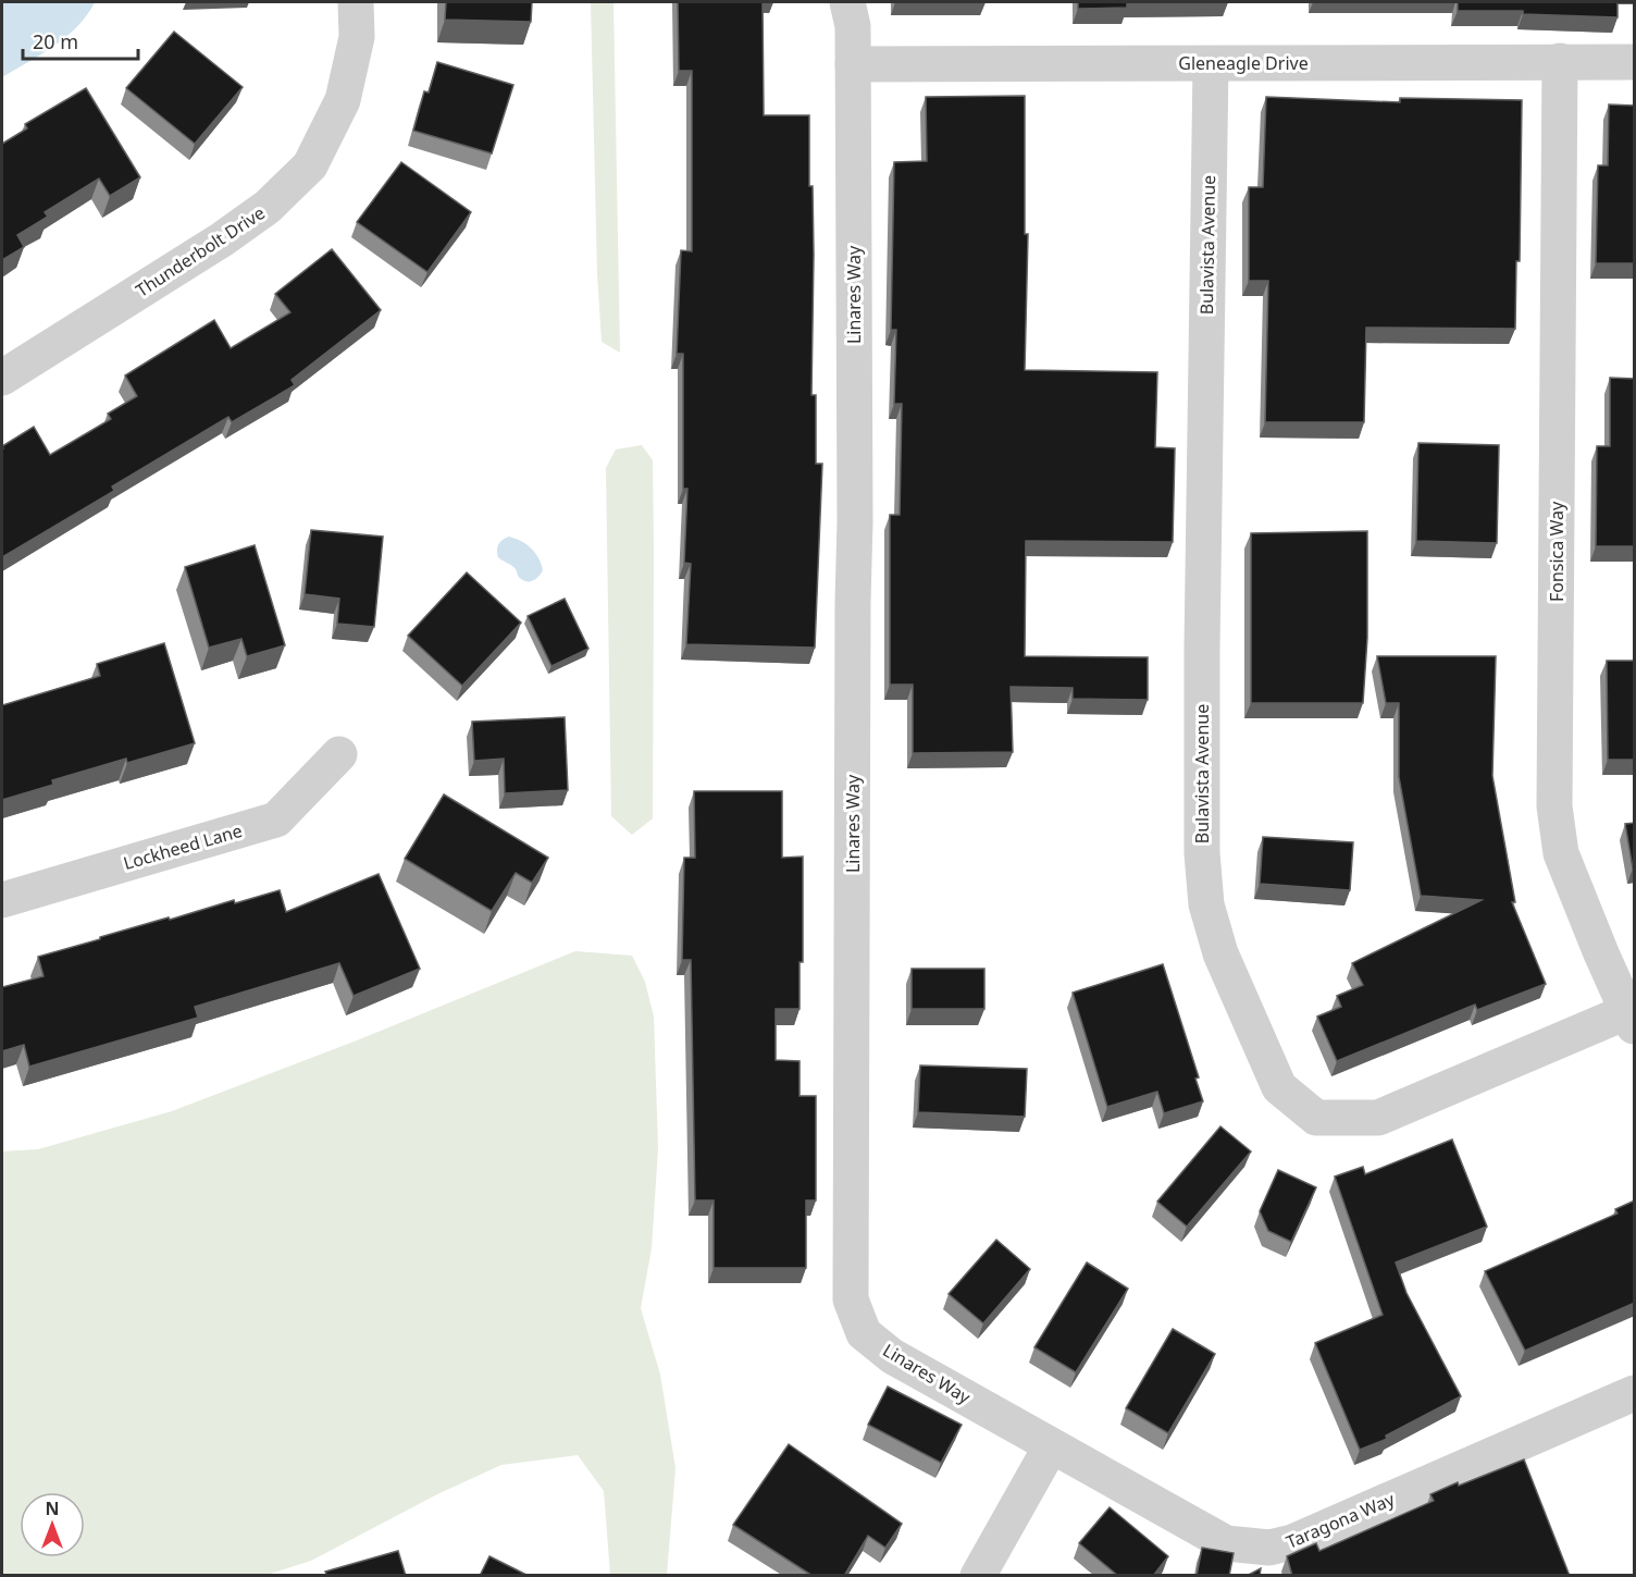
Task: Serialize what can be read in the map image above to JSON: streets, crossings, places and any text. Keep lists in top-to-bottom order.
{
  "streets": {
    "street": [
      "Gleneagle Drive",
      "Bulavista Avenue",
      "Thunderbolt Drive",
      "Linares Way",
      "Fonsica Way",
      "Lockheed Lane",
      "Taragona Way"
    ]
  },
  "crossings": [
    ["Gleneagle Drive", "Bulavista Avenue"],
    ["Gleneagle Drive", "Linares Way"],
    ["Gleneagle Drive", "Fonsica Way"],
    ["Bulavista Avenue", "Fonsica Way"],
    ["Linares Way", "Taragona Way"]
  ],
  "scale_bar": "20 m",
  "north": "top"
}
